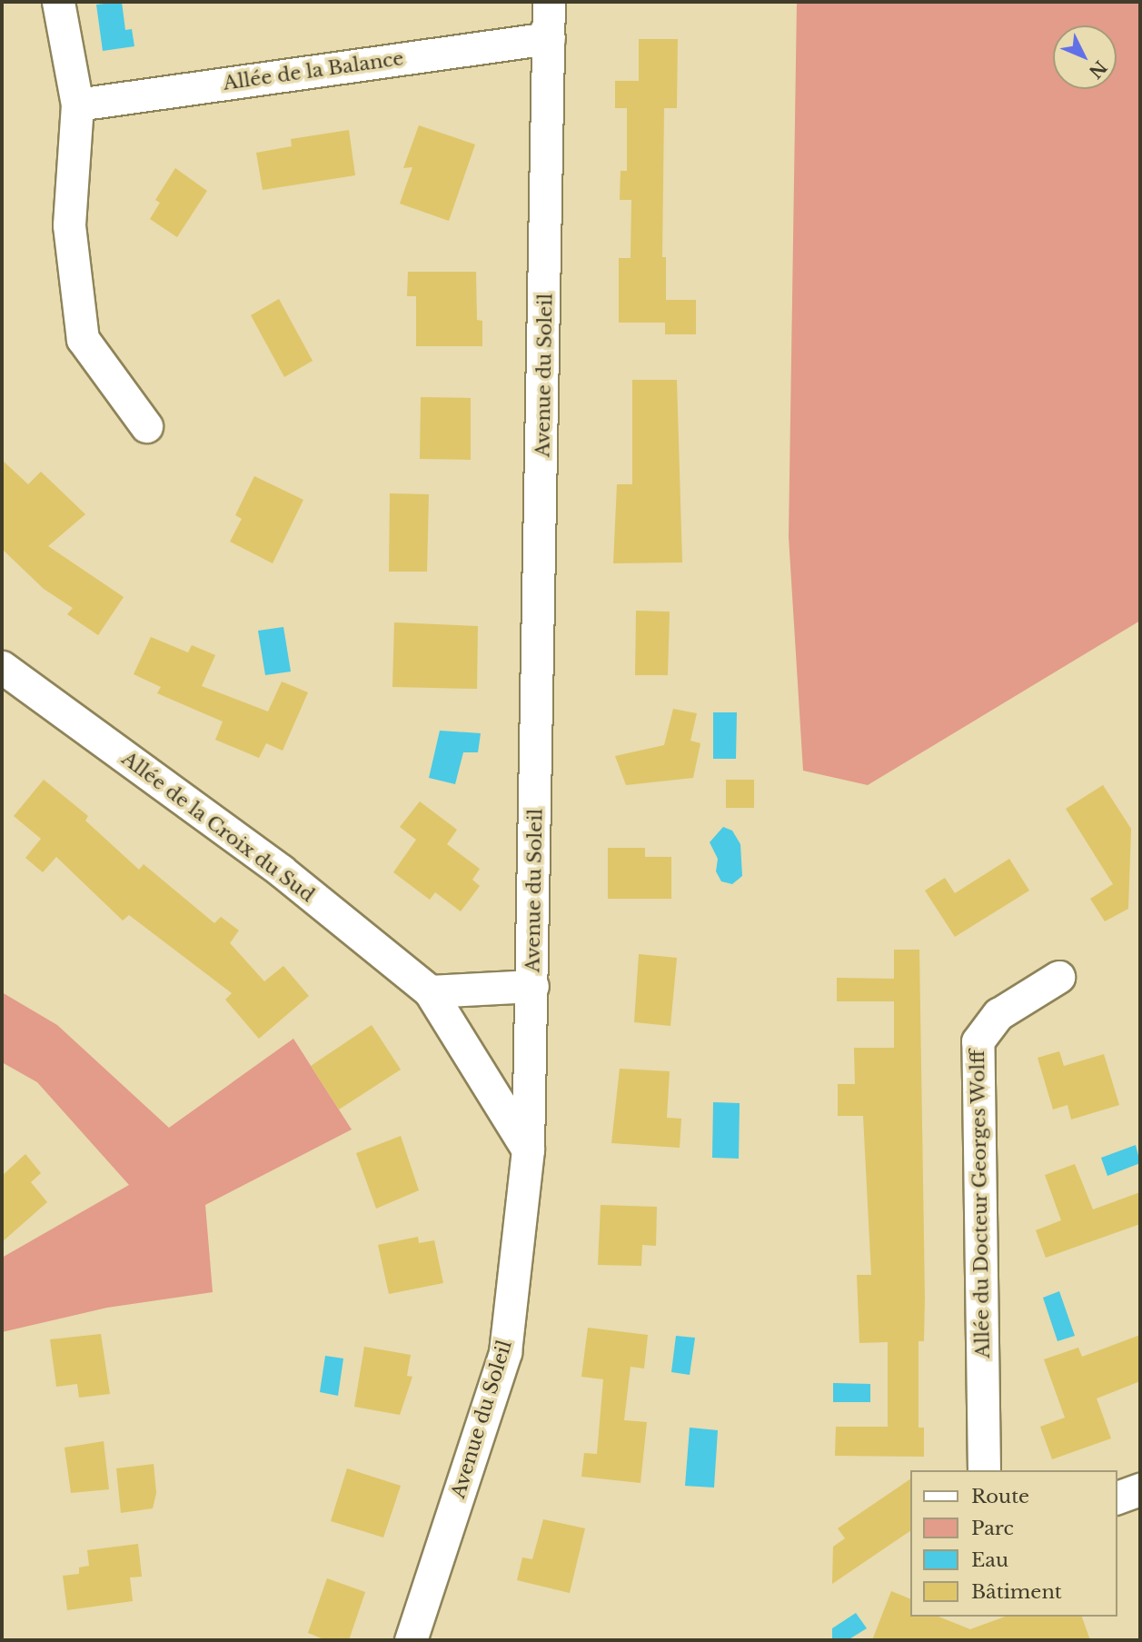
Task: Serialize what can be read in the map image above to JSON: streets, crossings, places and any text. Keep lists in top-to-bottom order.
{
  "streets": {
    "street": [
      "Allée de la Balance",
      "Avenue du Soleil",
      "Allée de la Croix du Sud",
      "Allée du Docteur Georges Wolff"
    ]
  },
  "crossings": [
    ["Allée de la Balance", "Avenue du Soleil"],
    ["Avenue du Soleil", "Allée de la Croix du Sud"]
  ],
  "legend": [
    "Route",
    "Parc",
    "Eau",
    "Bâtiment"
  ],
  "north": "bottom right"
}
